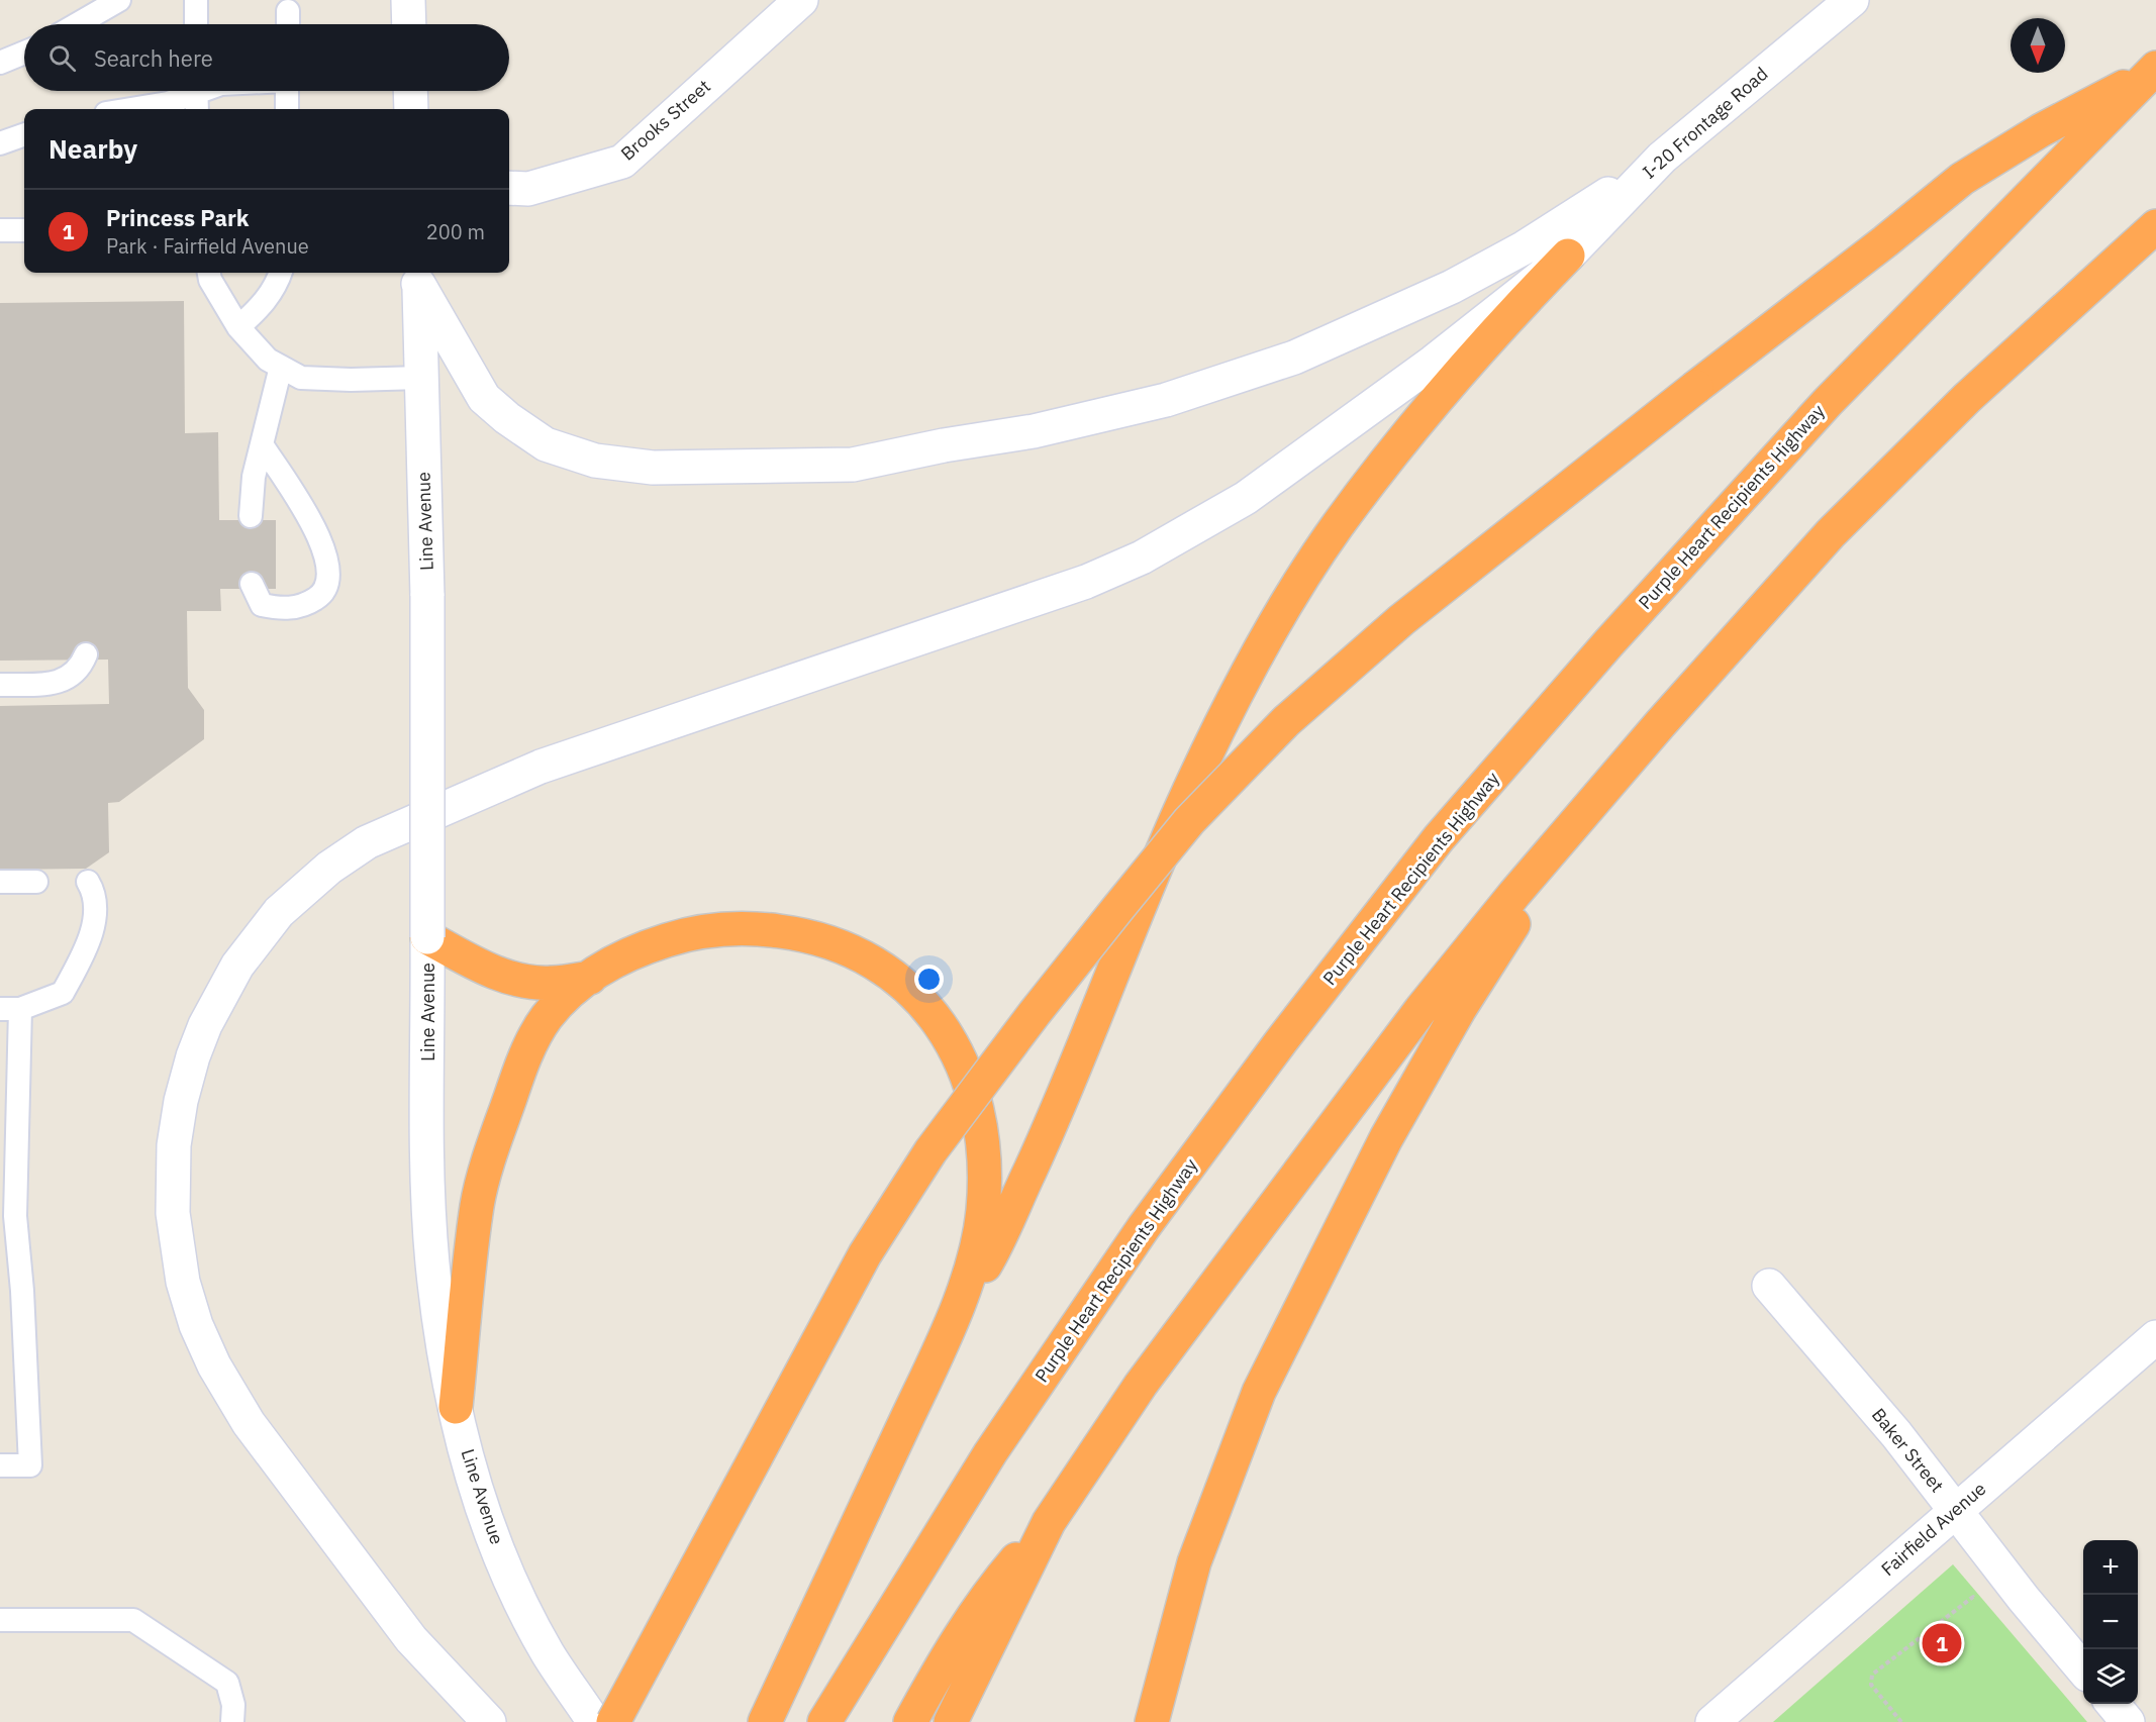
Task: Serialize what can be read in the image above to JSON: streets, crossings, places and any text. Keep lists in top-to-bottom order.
{
  "streets": {
    "highway": ["Purple Heart Recipients Highway"],
    "main road": [
      "Brooks Street",
      "I-20 Frontage Road",
      "Line Avenue",
      "Baker Street",
      "Fairfield Avenue"
    ]
  },
  "crossings": [
    ["Baker Street", "Fairfield Avenue"]
  ],
  "north": "bottom",
  "page": {
    "search": "Search here",
    "heading": "Nearby",
    "list": [
      {
        "mark": "1",
        "name": "Princess Park",
        "note": "Park · Fairfield Avenue",
        "value": "200 m"
      }
    ],
    "map_buttons": ["+", "−"],
    "pins": "1"
  }
}
